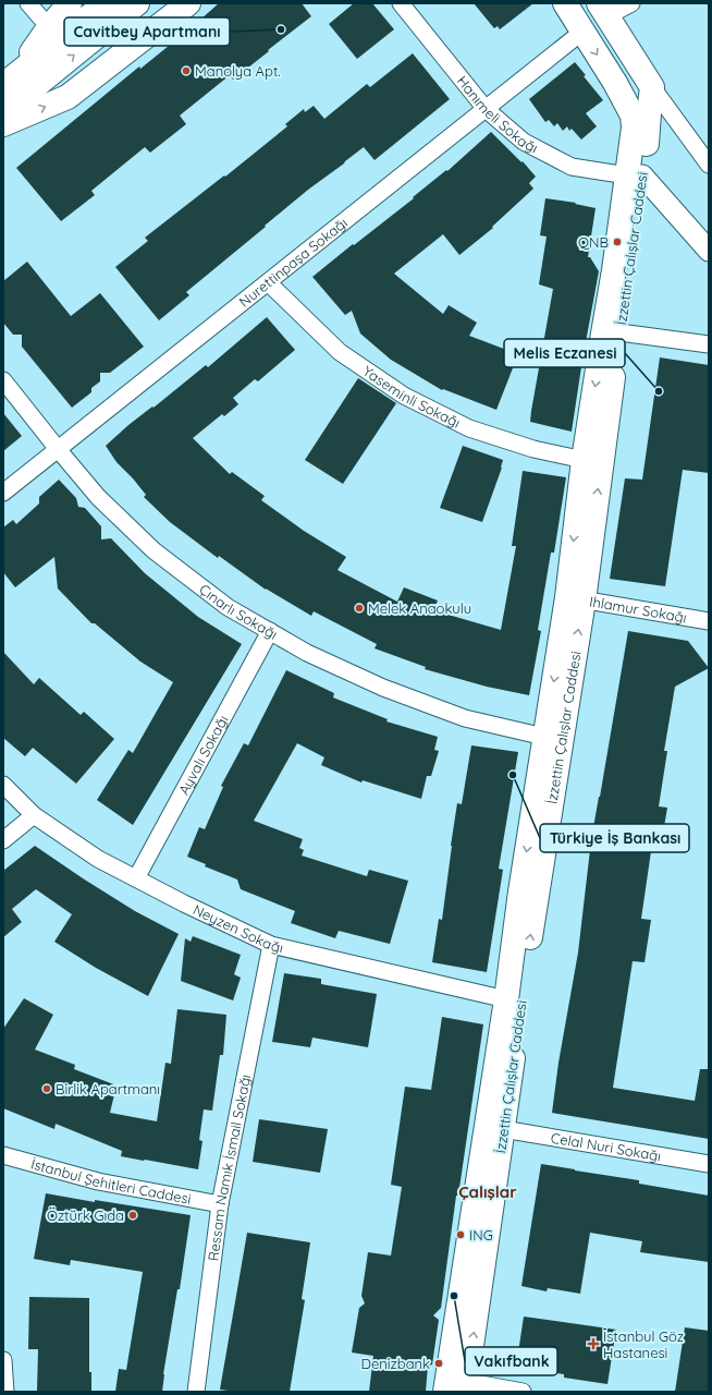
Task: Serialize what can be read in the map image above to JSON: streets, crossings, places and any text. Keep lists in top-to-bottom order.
{
  "streets": {
    "main road": ["İzzettin Çalışlar Caddesi"],
    "street": [
      "Hanımeli Sokağı",
      "Nurettinpaşa Sokağı",
      "Yaseminli Sokağı",
      "Ihlamur Sokağı",
      "Çınarlı Sokağı",
      "Ayvalı Sokağı",
      "Neyzen Sokağı",
      "Celal Nuri Sokağı",
      "Ressam Namık İsmail Sokağı",
      "İstanbul Şehitleri Caddesi"
    ]
  },
  "crossings": [
    ["Hanımeli Sokağı", "İzzettin Çalışlar Caddesi"],
    ["Hanımeli Sokağı", "Nurettinpaşa Sokağı"],
    ["İzzettin Çalışlar Caddesi", "Yaseminli Sokağı"],
    ["İzzettin Çalışlar Caddesi", "Ihlamur Sokağı"],
    ["İzzettin Çalışlar Caddesi", "Çınarlı Sokağı"],
    ["İzzettin Çalışlar Caddesi", "Neyzen Sokağı"],
    ["İzzettin Çalışlar Caddesi", "Celal Nuri Sokağı"],
    ["Nurettinpaşa Sokağı", "Yaseminli Sokağı"],
    ["Nurettinpaşa Sokağı", "Çınarlı Sokağı"],
    ["Çınarlı Sokağı", "Ayvalı Sokağı"],
    ["Ayvalı Sokağı", "Neyzen Sokağı"],
    ["Neyzen Sokağı", "Ressam Namık İsmail Sokağı"],
    ["Ressam Namık İsmail Sokağı", "İstanbul Şehitleri Caddesi"]
  ],
  "districts": ["Çalışlar"],
  "places": {
    "other": [
      "Cavitbey Apartmanı",
      "Manolya Apt.",
      "QNB",
      "Melis Eczanesi",
      "Melek Anaokulu",
      "Türkiye İş Bankası",
      "Birlik Apartmanı",
      "Öztürk Gıda",
      "ING",
      "Vakıfbank",
      "Denizbank"
    ],
    "health": ["İstanbul Göz Hastanesi"]
  }
}
